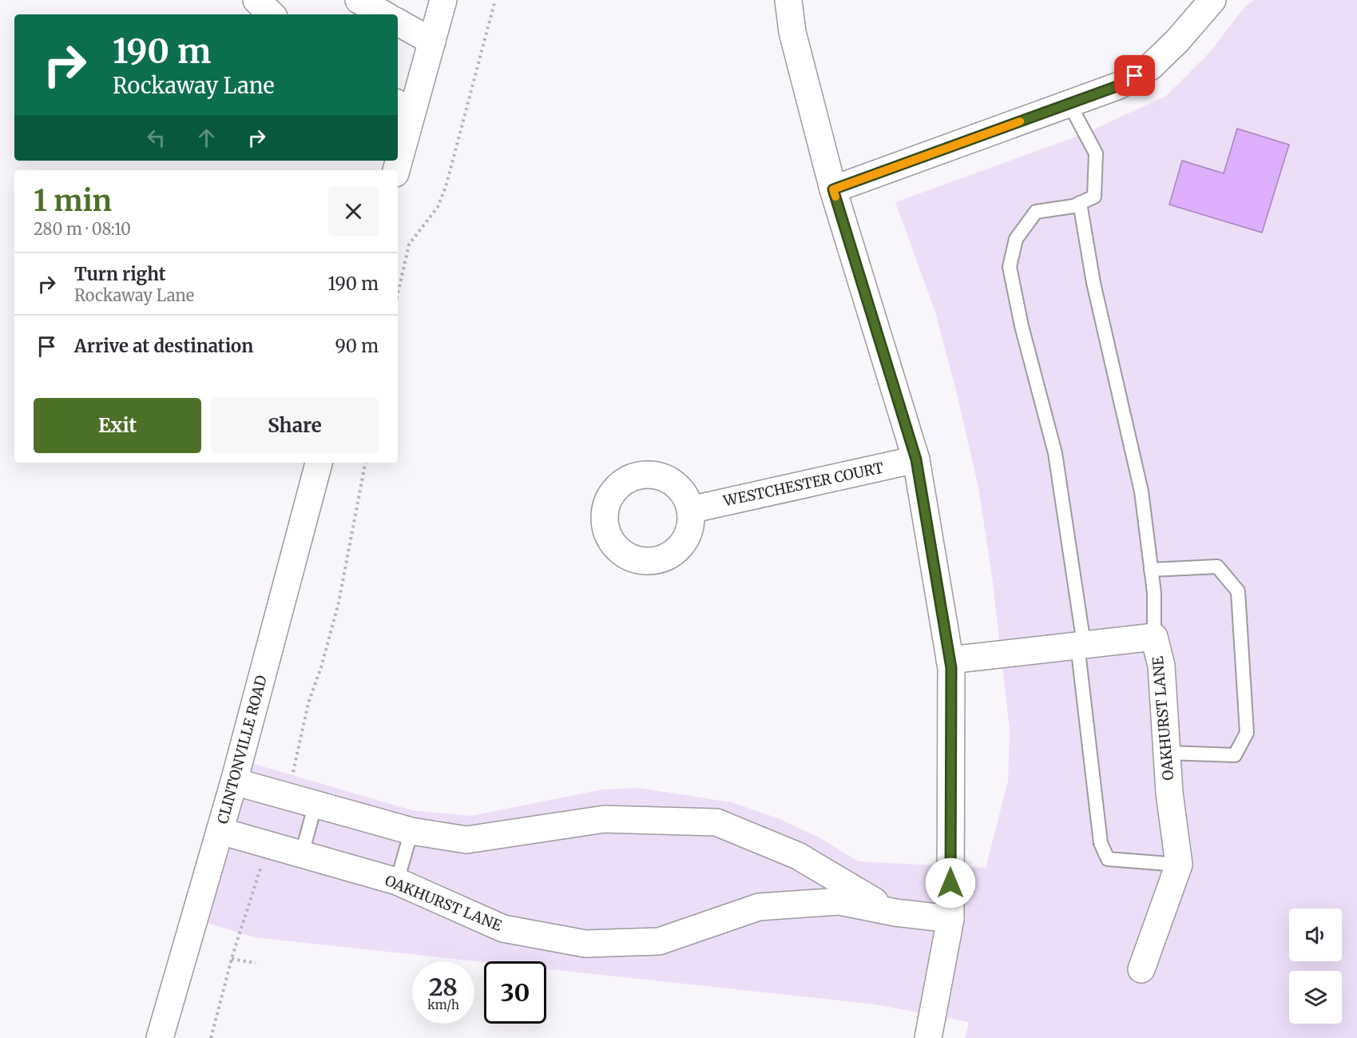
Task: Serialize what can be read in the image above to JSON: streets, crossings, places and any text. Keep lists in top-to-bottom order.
{
  "streets": {
    "street": ["WESTCHESTER COURT", "OAKHURST LANE", "CLINTONVILLE ROAD"]
  },
  "crossings": [
    ["OAKHURST LANE", "CLINTONVILLE ROAD"]
  ],
  "page": {
    "turn": ["190 m", "Rockaway Lane"],
    "heading": ["1 min", "280 m · 08:10"],
    "list": [
      {
        "name": "Turn right",
        "note": "Rockaway Lane",
        "value": "190 m"
      },
      {
        "name": "Arrive at destination",
        "value": "90 m"
      }
    ],
    "buttons": ["Exit", "Share"],
    "speed": "28 km/h",
    "limit": "30"
  }
}
